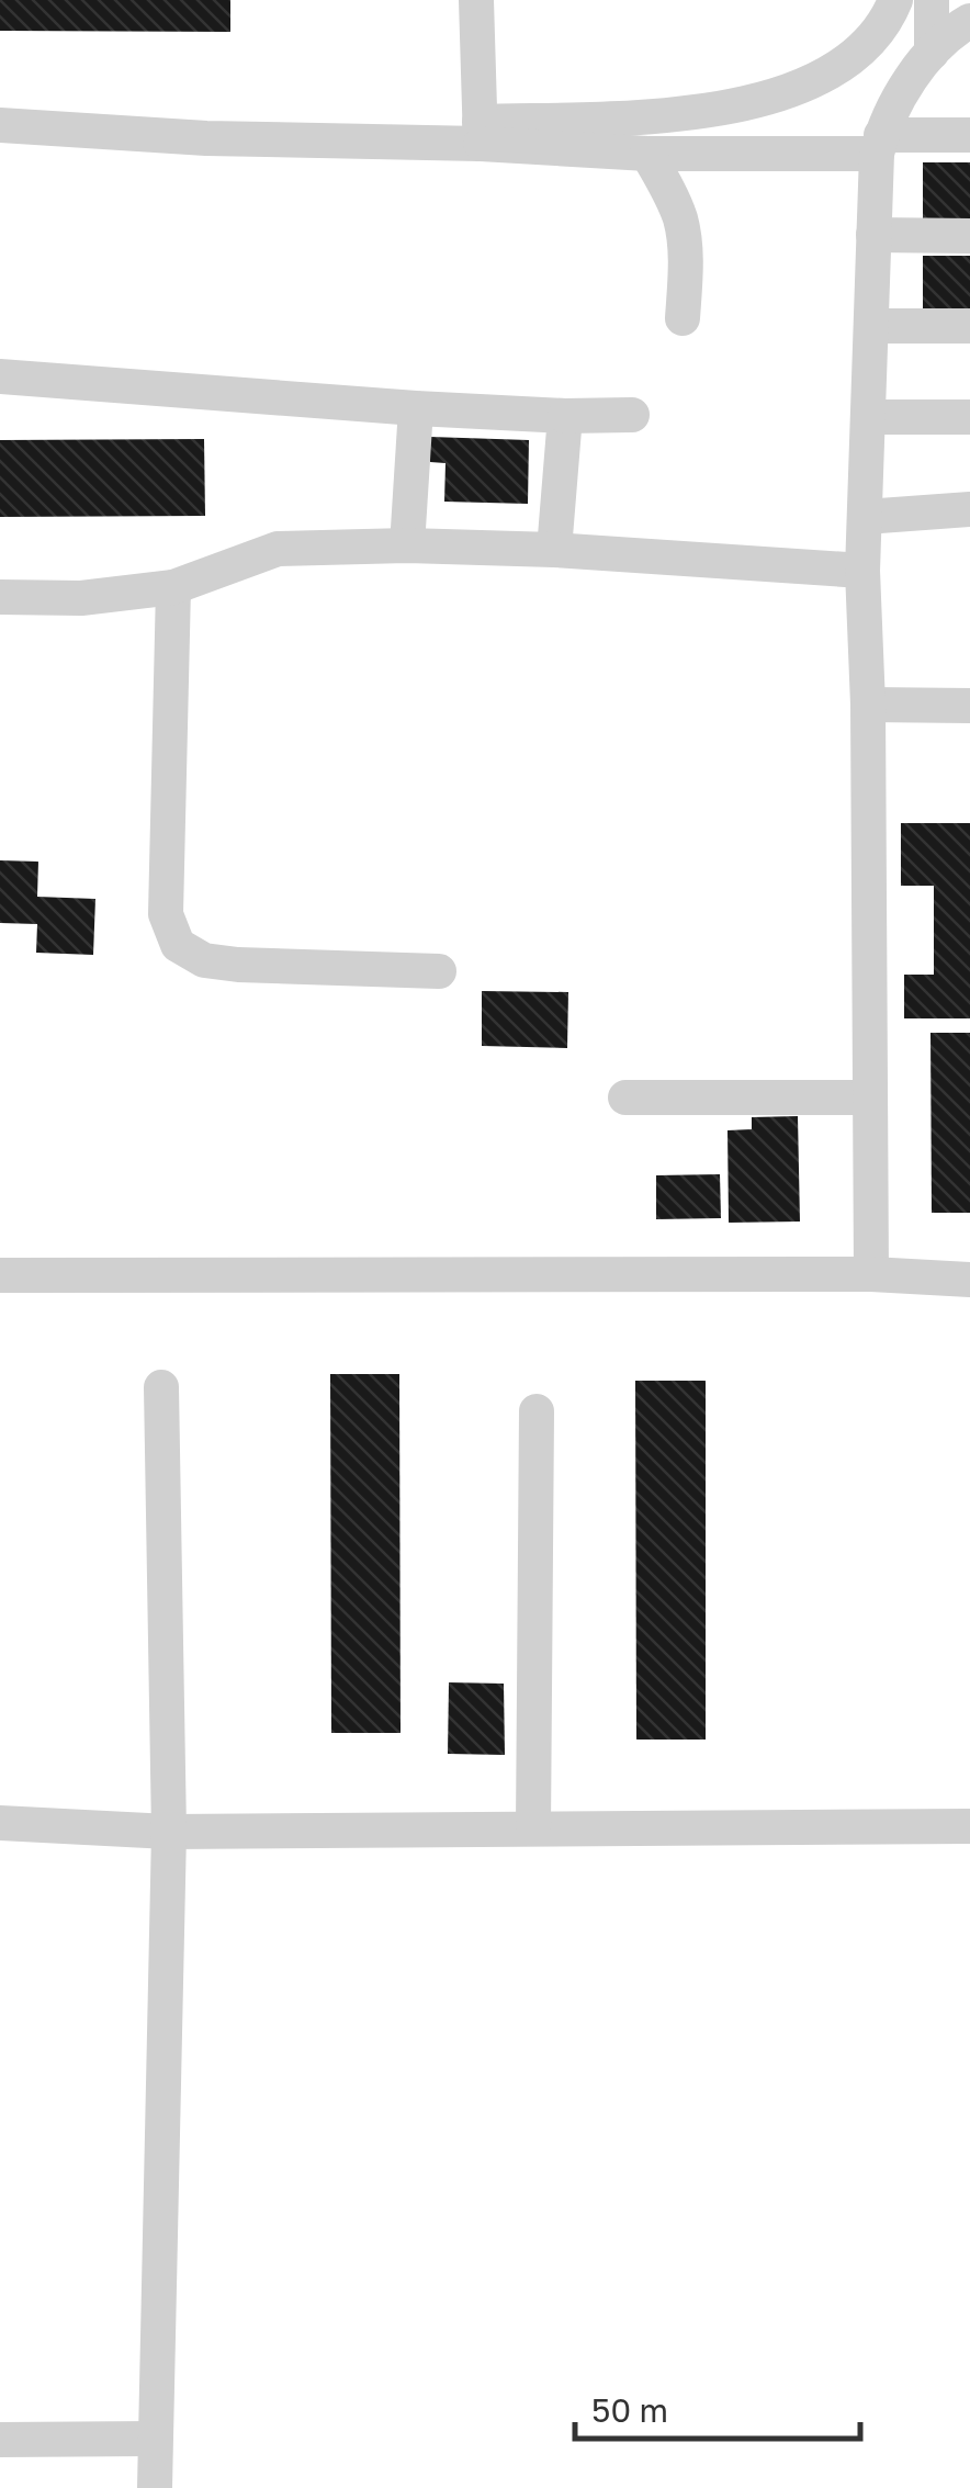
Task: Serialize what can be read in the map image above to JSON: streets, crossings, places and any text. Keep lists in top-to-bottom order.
{
  "scale_bar": "50 m"
}
